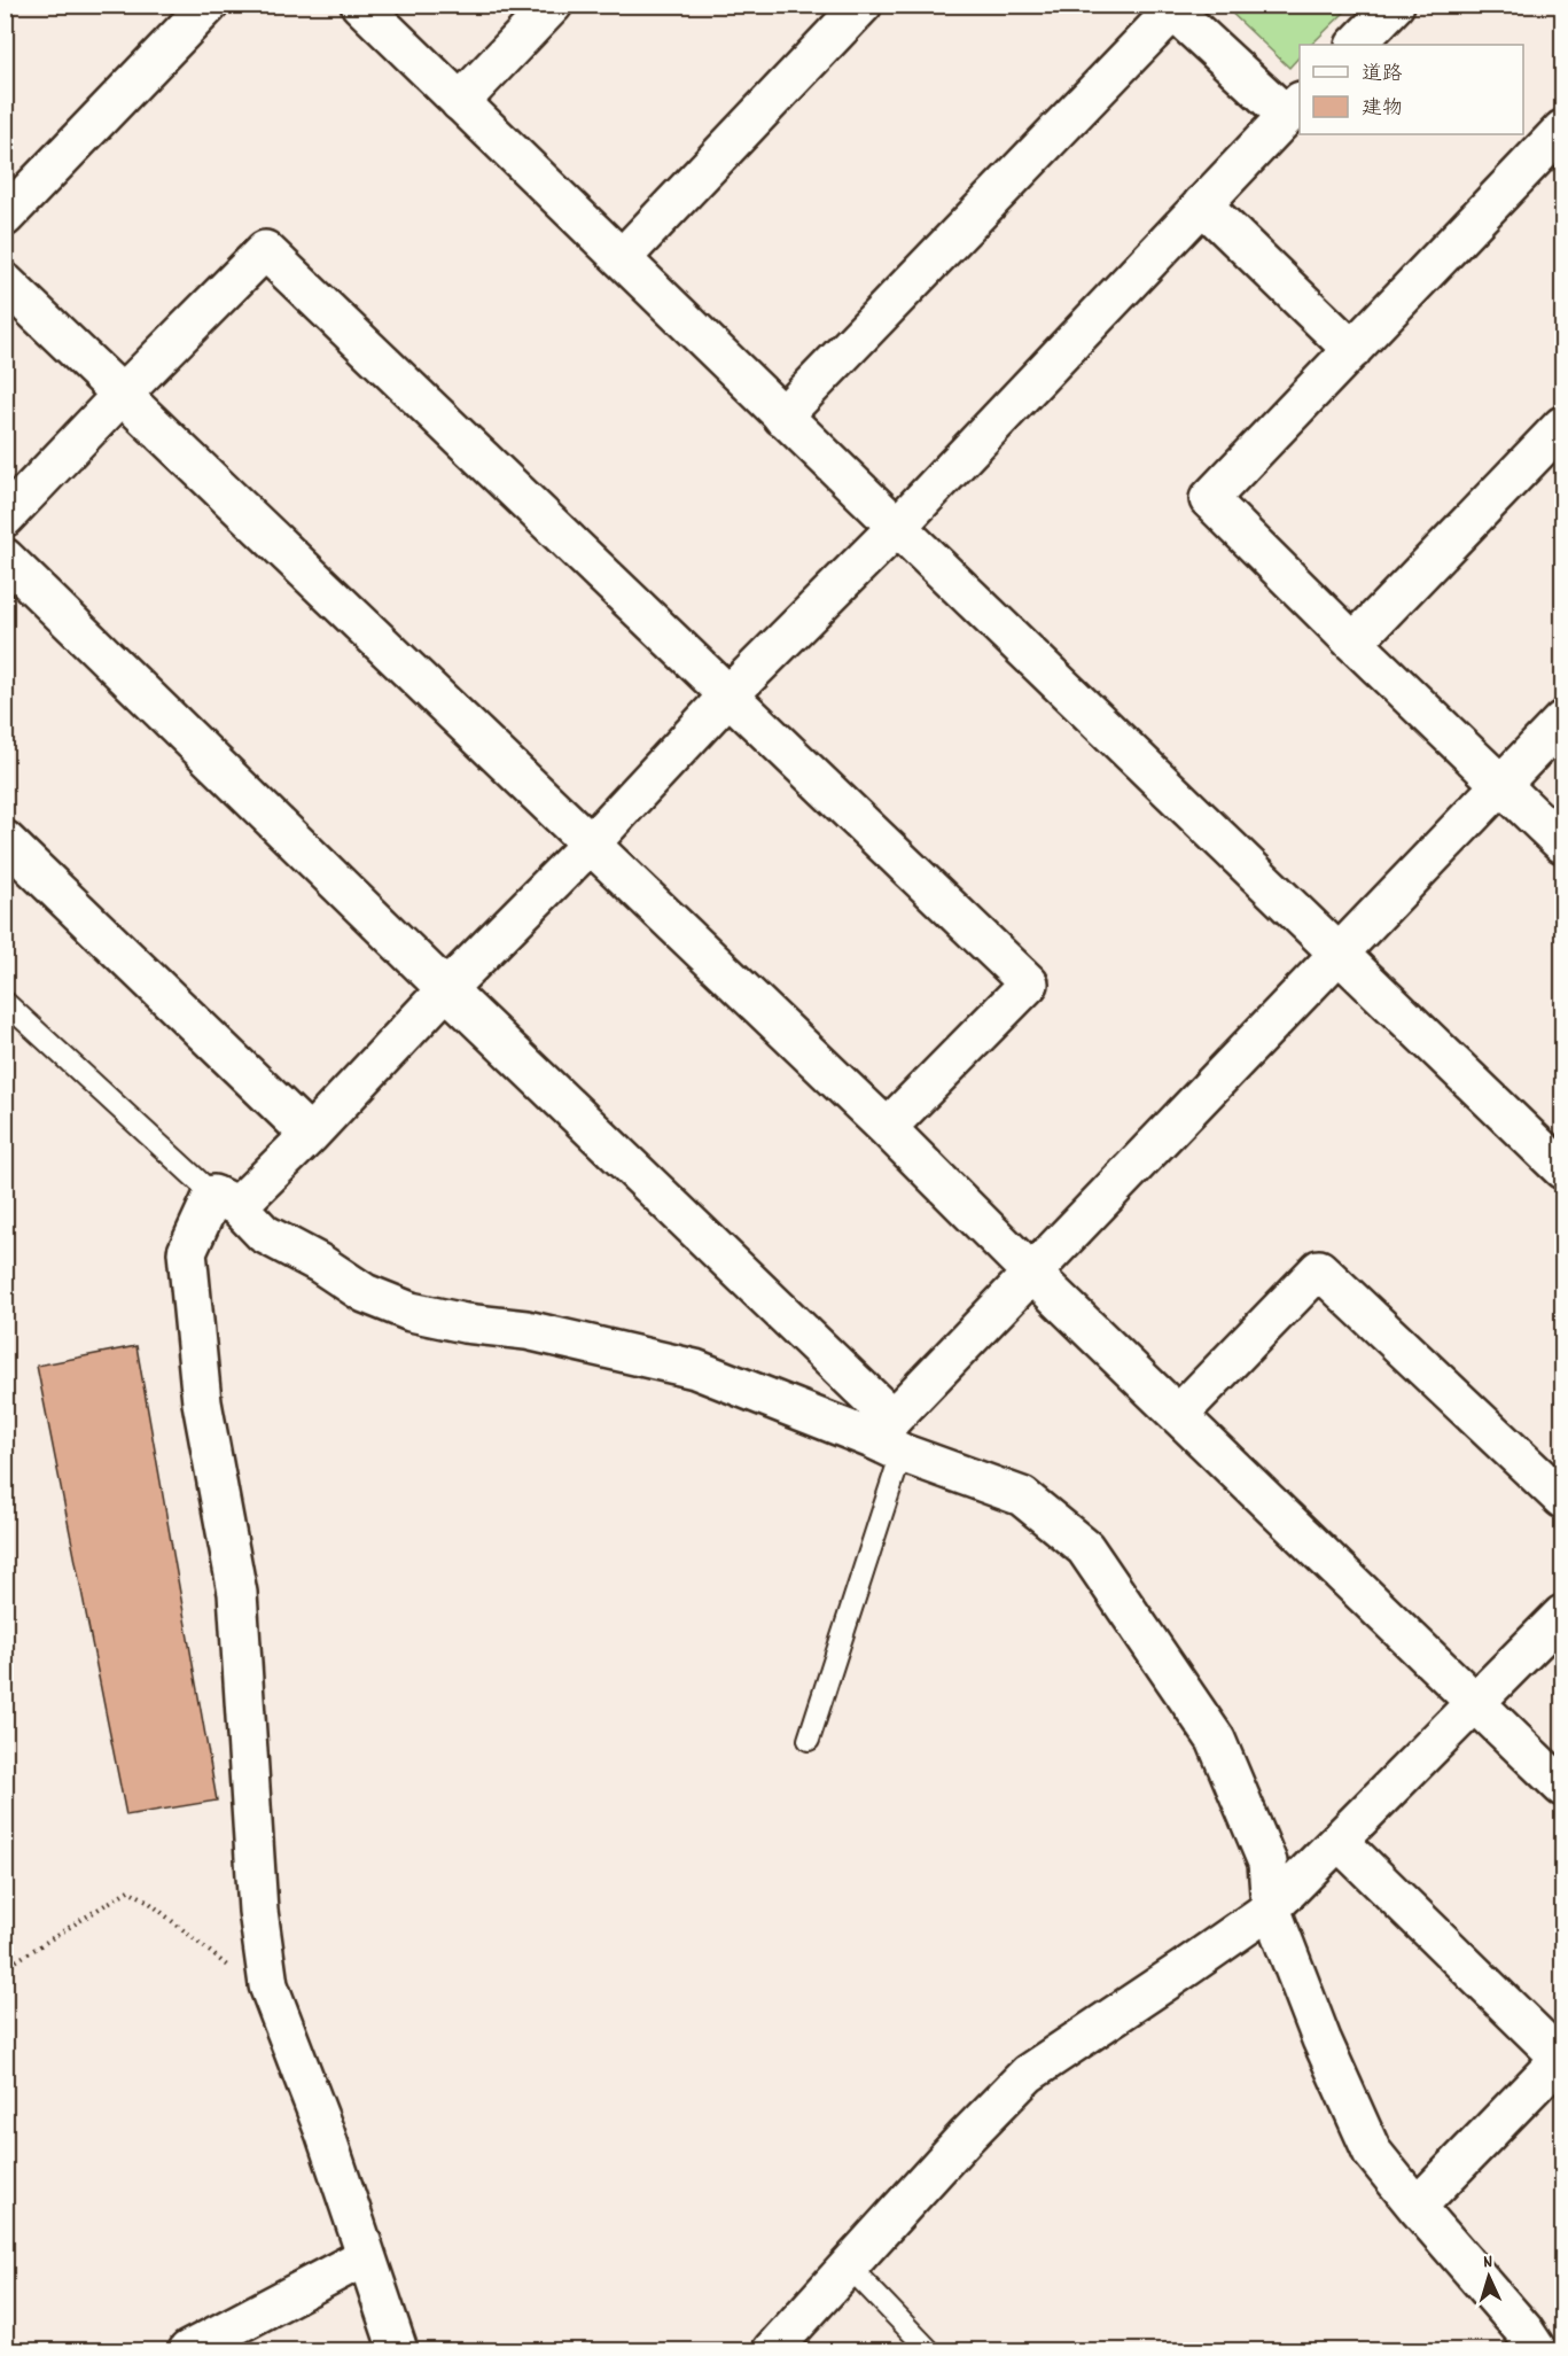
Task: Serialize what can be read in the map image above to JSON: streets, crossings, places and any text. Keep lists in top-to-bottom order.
{
  "legend": ["道路", "建物"],
  "north": "top"
}
